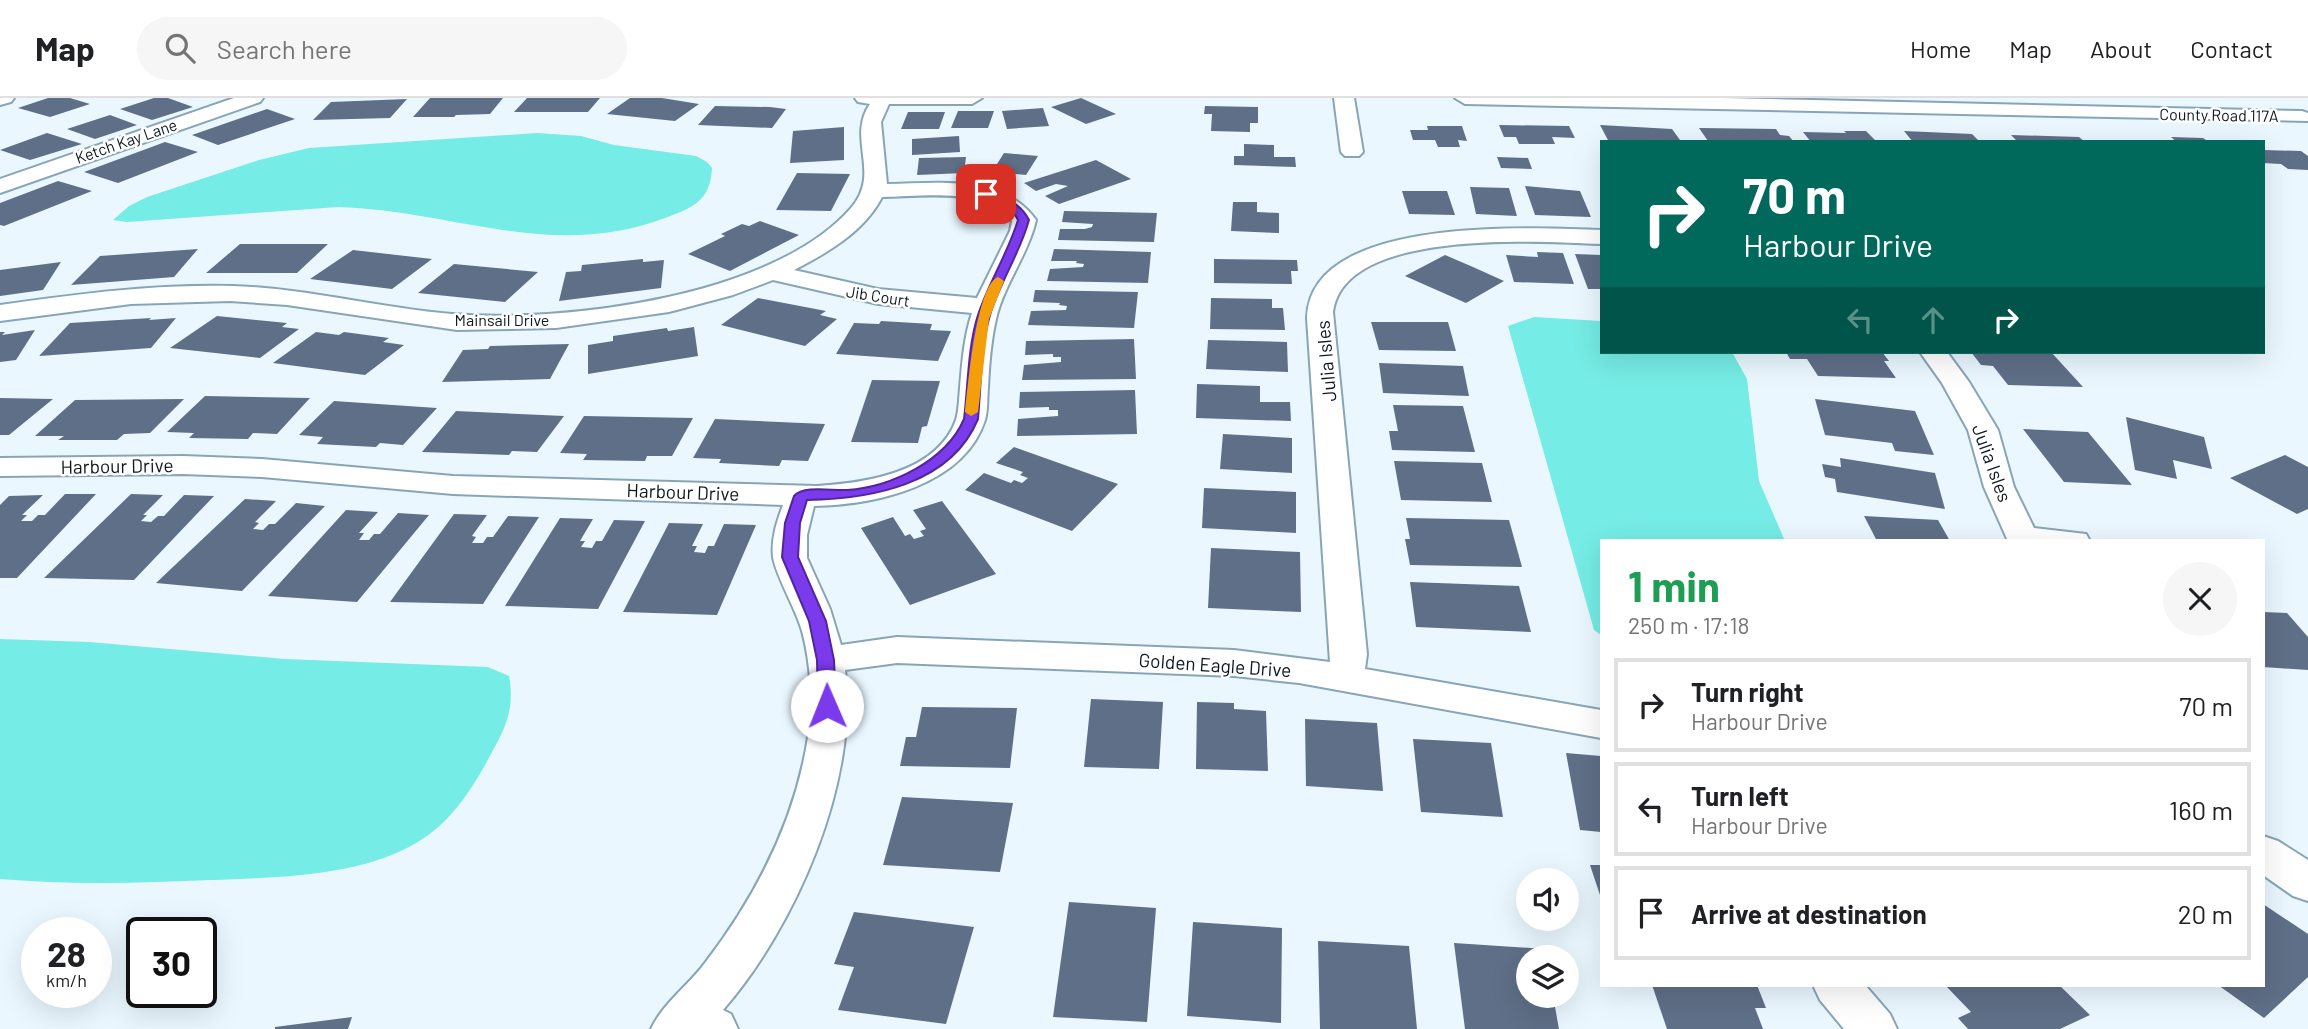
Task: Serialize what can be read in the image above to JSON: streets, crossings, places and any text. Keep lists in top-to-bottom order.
{
  "streets": {
    "street": [
      "County Road 117A",
      "Ketch Kay Lane",
      "Jib Court",
      "Mainsail Drive",
      "Julia Isles",
      "Harbour Drive",
      "Golden Eagle Drive"
    ]
  },
  "crossings": [
    ["Jib Court", "Mainsail Drive"],
    ["Jib Court", "Harbour Drive"],
    ["Mainsail Drive", "Harbour Drive"],
    ["Julia Isles", "Golden Eagle Drive"]
  ],
  "page": {
    "header": "Map",
    "search": "Search here",
    "nav": [
      "Home",
      "Map",
      "About",
      "Contact"
    ],
    "turn": ["70 m", "Harbour Drive"],
    "heading": ["1 min", "250 m · 17:18"],
    "list": [
      {
        "name": "Turn right",
        "note": "Harbour Drive",
        "value": "70 m"
      },
      {
        "name": "Turn left",
        "note": "Harbour Drive",
        "value": "160 m"
      },
      {
        "name": "Arrive at destination",
        "value": "20 m"
      }
    ],
    "speed": "28 km/h",
    "limit": "30"
  }
}
